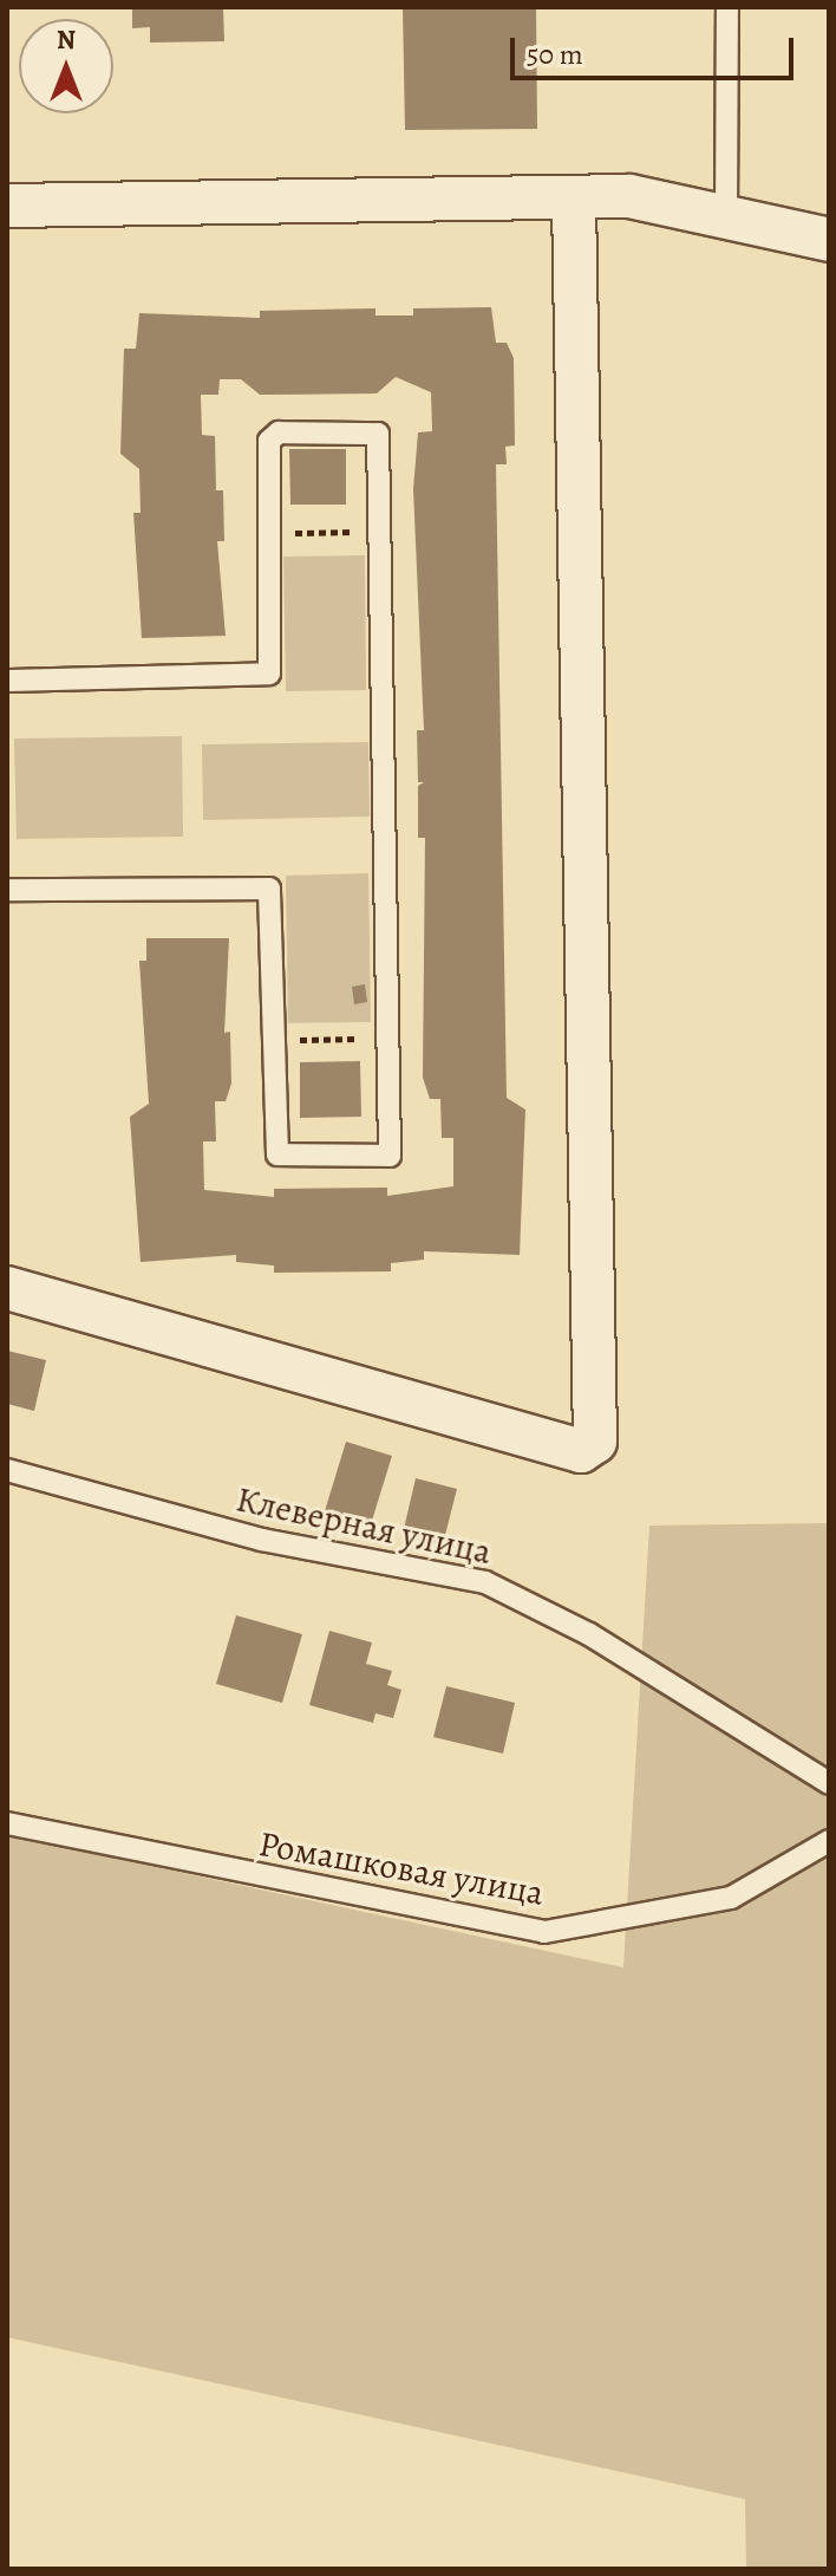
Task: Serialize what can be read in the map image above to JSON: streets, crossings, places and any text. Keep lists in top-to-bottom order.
{
  "streets": {
    "lane": ["Клеверная улица", "Ромашковая улица"]
  },
  "scale_bar": "50 m",
  "north": "top"
}
